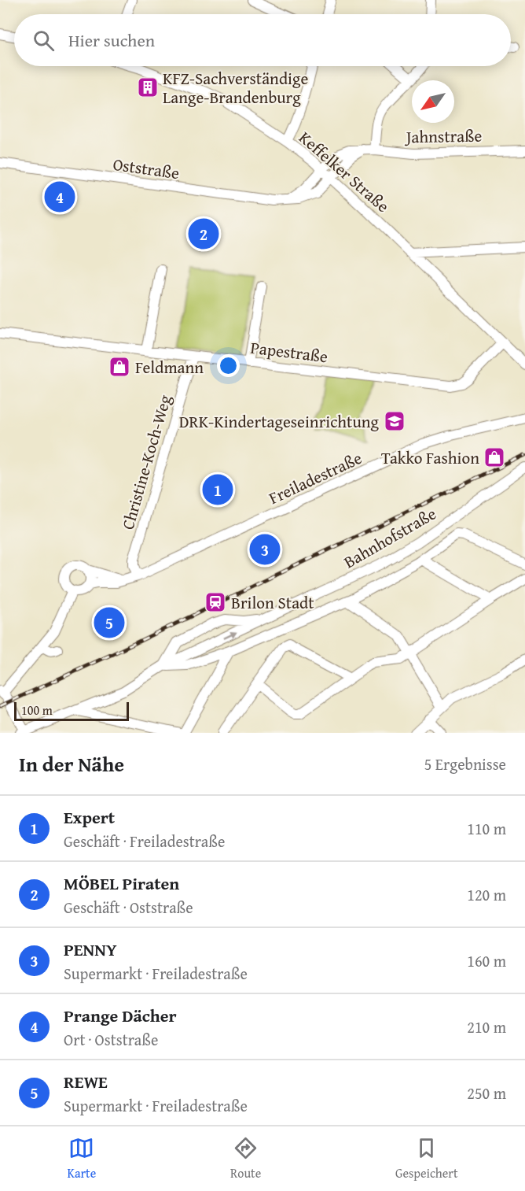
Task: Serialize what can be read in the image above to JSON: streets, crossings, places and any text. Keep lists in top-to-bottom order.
{
  "streets": {
    "street": [
      "Jahnstraße",
      "Oststraße",
      "Keffelker Straße",
      "Papestraße",
      "Christine-Koch-Weg",
      "Freiladestraße",
      "Bahnhofstraße"
    ]
  },
  "crossings": [
    ["Jahnstraße", "Keffelker Straße"],
    ["Oststraße", "Keffelker Straße"],
    ["Keffelker Straße", "Papestraße"],
    ["Papestraße", "Christine-Koch-Weg"],
    ["Christine-Koch-Weg", "Freiladestraße"]
  ],
  "places": {
    "building": ["KFZ-Sachverständige Lange-Brandenburg"],
    "shop": ["Feldmann", "Takko Fashion"],
    "school or university": ["DRK-Kindertageseinrichtung"],
    "station": ["Brilon Stadt"]
  },
  "scale_bar": "100 m",
  "north": "bottom left",
  "page": {
    "search": "Hier suchen",
    "pins": [
      "4",
      "2",
      "1",
      "3",
      "5"
    ],
    "scale": "100 m",
    "heading": ["In der Nähe", "5 Ergebnisse"],
    "list": [
      {
        "mark": "1",
        "name": "Expert",
        "note": "Geschäft · Freiladestraße",
        "value": "110 m"
      },
      {
        "mark": "2",
        "name": "MÖBEL Piraten",
        "note": "Geschäft · Oststraße",
        "value": "120 m"
      },
      {
        "mark": "3",
        "name": "PENNY",
        "note": "Supermarkt · Freiladestraße",
        "value": "160 m"
      },
      {
        "mark": "4",
        "name": "Prange Dächer",
        "note": "Ort · Oststraße",
        "value": "210 m"
      },
      {
        "mark": "5",
        "name": "REWE",
        "note": "Supermarkt · Freiladestraße",
        "value": "250 m"
      }
    ],
    "nav": ["Karte", "Route", "Gespeichert"]
  }
}
